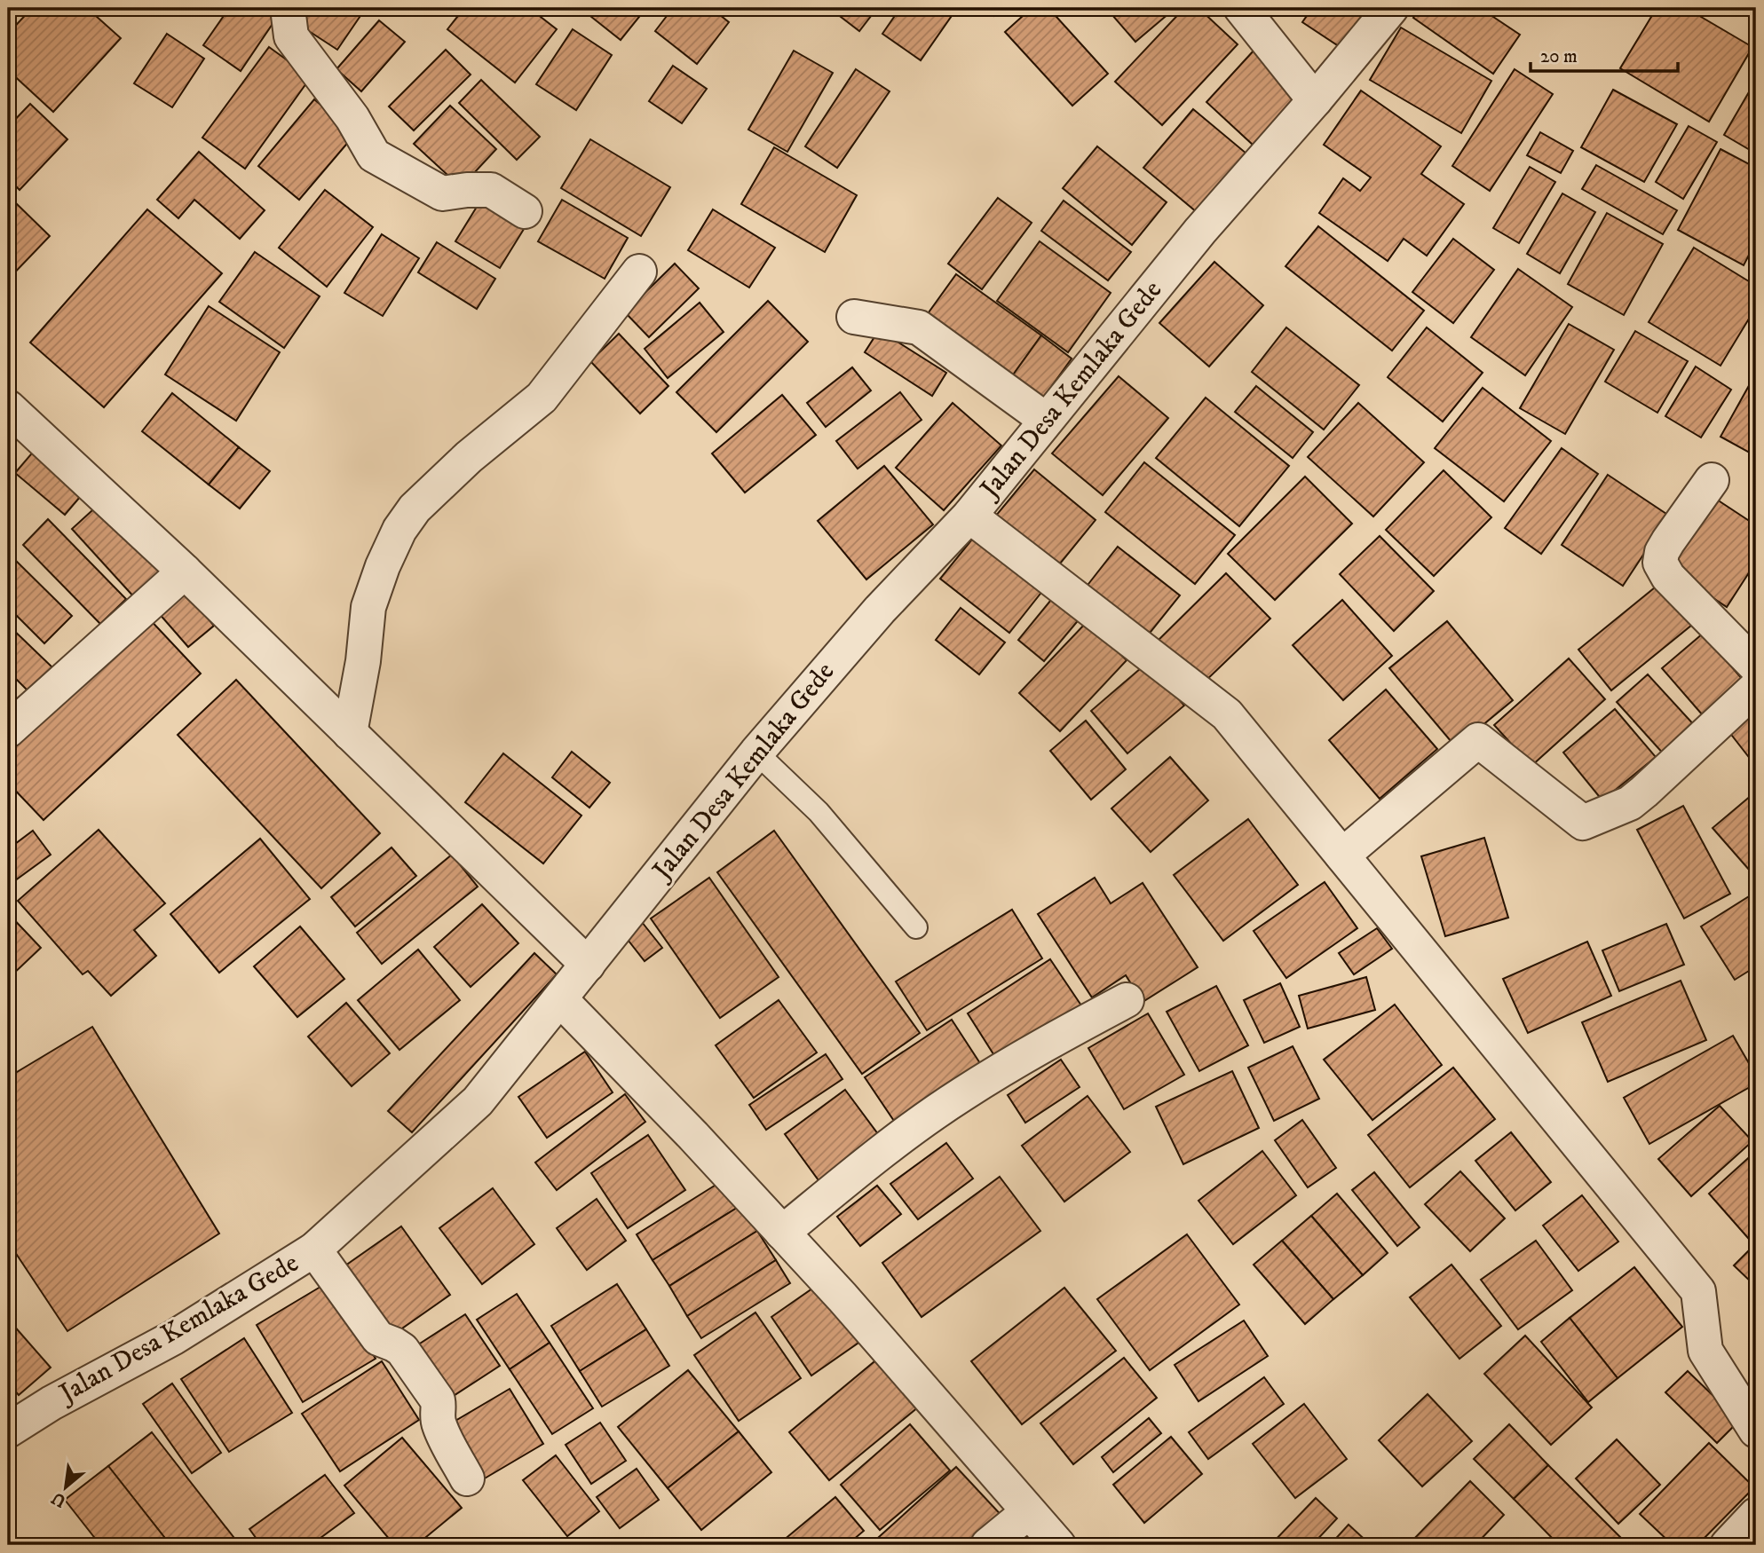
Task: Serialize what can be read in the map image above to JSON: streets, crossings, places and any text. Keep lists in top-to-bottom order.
{
  "streets": {
    "street": ["Jalan Desa Kemlaka Gede"]
  },
  "scale_bar": "20 m",
  "north": "bottom left"
}
